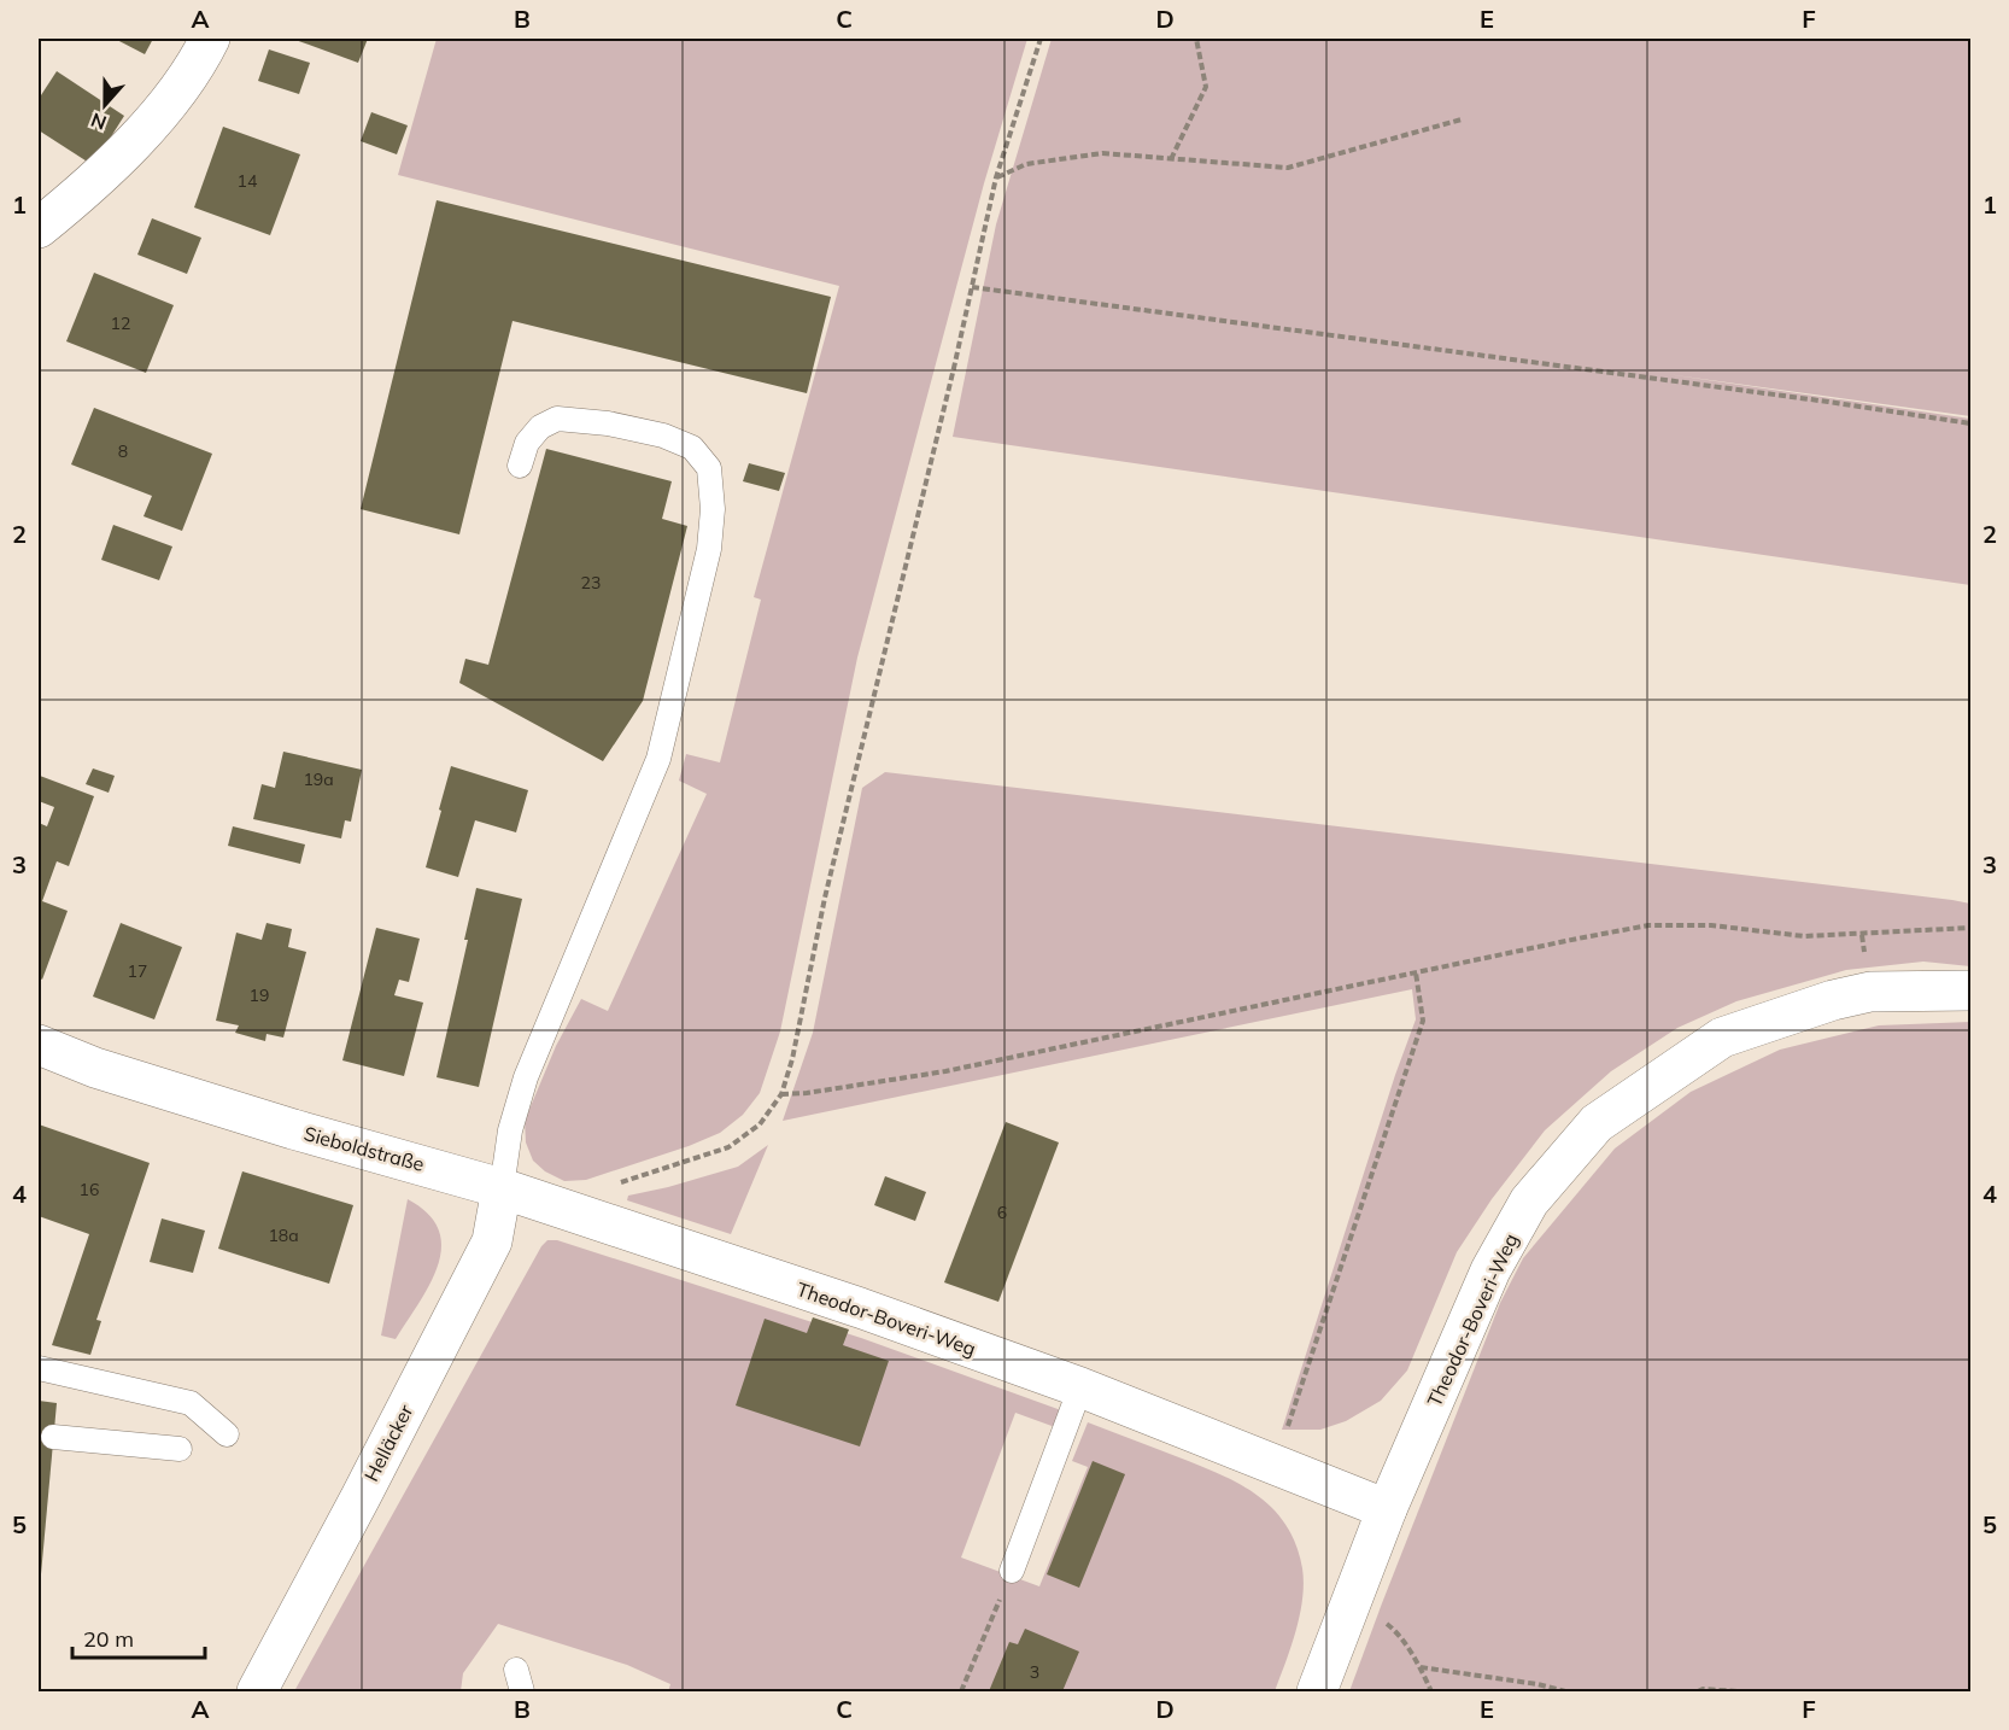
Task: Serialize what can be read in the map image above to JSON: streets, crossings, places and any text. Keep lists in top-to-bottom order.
{
  "streets": {
    "street": ["Sieboldstraße", "Theodor-Boveri-Weg", "Helläcker"]
  },
  "crossings": [
    ["Sieboldstraße", "Theodor-Boveri-Weg"],
    ["Sieboldstraße", "Helläcker"]
  ],
  "house_numbers": [
    "14",
    "12",
    "8",
    "23",
    "19a",
    "17",
    "19",
    "16",
    "6",
    "18a",
    "3"
  ],
  "scale_bar": "20 m",
  "north": "bottom",
  "grid": {
    "columns": [
      "A",
      "B",
      "C",
      "D",
      "E",
      "F"
    ],
    "rows": [
      "1",
      "2",
      "3",
      "4",
      "5"
    ]
  }
}
